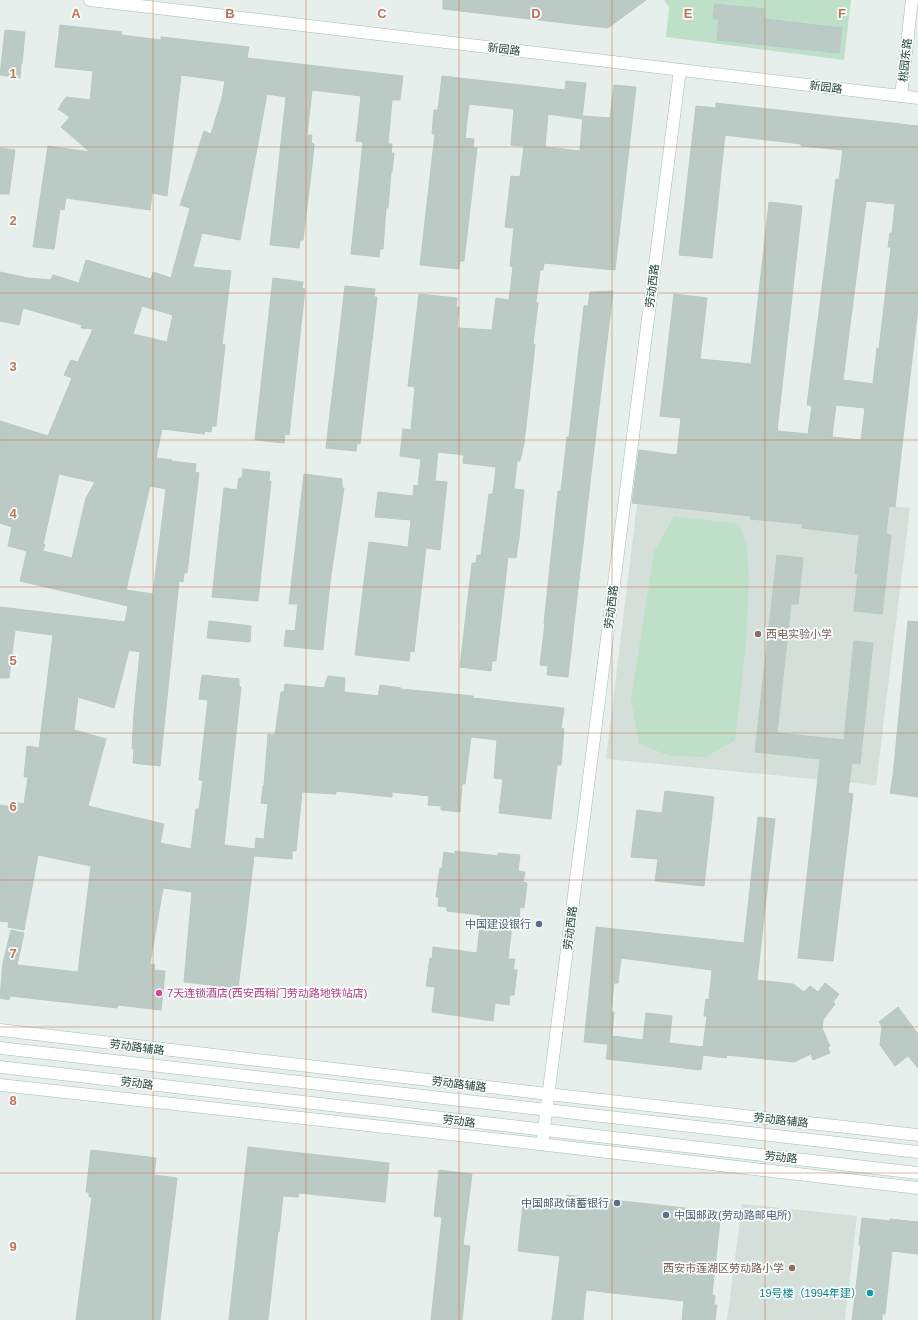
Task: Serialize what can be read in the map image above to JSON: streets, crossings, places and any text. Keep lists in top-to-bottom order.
{
  "streets": {
    "street": [
      "新园路",
      "桃园东路",
      "劳动西路",
      "劳动路辅路",
      "劳动路"
    ]
  },
  "crossings": [
    ["新园路", "桃园东路"],
    ["新园路", "劳动西路"],
    ["劳动西路", "劳动路辅路"],
    ["劳动西路", "劳动路"]
  ],
  "places": [
    "西电实验小学",
    "中国建设银行",
    "7天连锁酒店(西安西稍门劳动路地铁站店)",
    "中国邮政储蓄银行",
    "中国邮政(劳动路邮电所)",
    "西安市莲湖区劳动路小学",
    "19号楼（1994年建）"
  ],
  "grid": {
    "columns": [
      "A",
      "B",
      "C",
      "D",
      "E",
      "F"
    ],
    "rows": [
      "1",
      "2",
      "3",
      "4",
      "5",
      "6",
      "7",
      "8",
      "9"
    ]
  }
}
